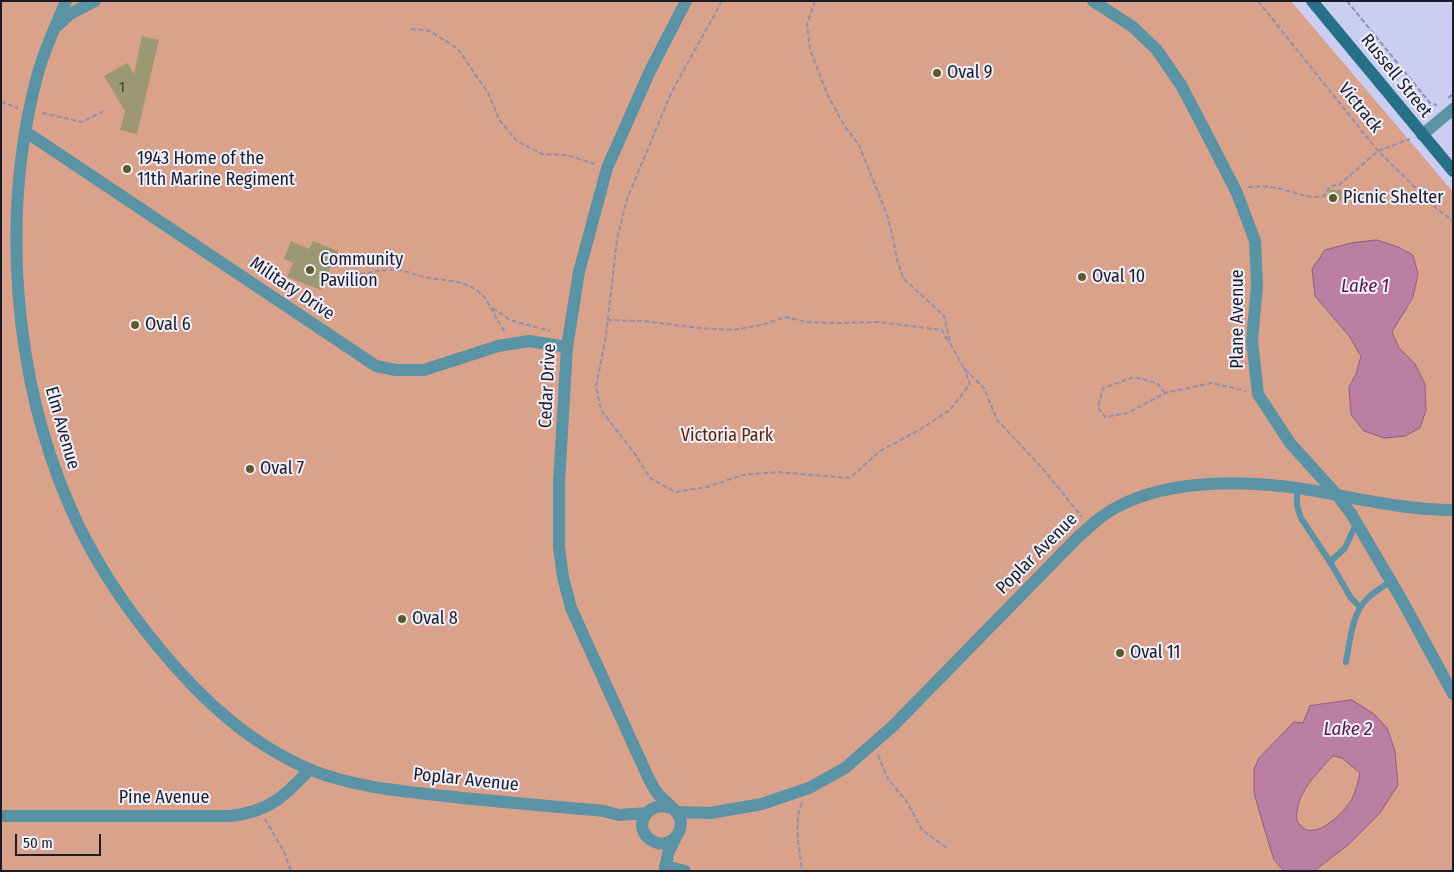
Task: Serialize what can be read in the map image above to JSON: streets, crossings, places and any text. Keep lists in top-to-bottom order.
{
  "streets": {
    "main road": ["Russell Street"],
    "street": [
      "Military Drive",
      "Plane Avenue",
      "Cedar Drive",
      "Elm Avenue",
      "Poplar Avenue",
      "Pine Avenue"
    ],
    "path": ["Victrack"]
  },
  "crossings": [
    ["Military Drive", "Cedar Drive"],
    ["Military Drive", "Elm Avenue"],
    ["Plane Avenue", "Poplar Avenue"],
    ["Cedar Drive", "Poplar Avenue"],
    ["Elm Avenue", "Poplar Avenue"],
    ["Elm Avenue", "Pine Avenue"],
    ["Poplar Avenue", "Pine Avenue"]
  ],
  "water": ["Lake 1", "Lake 2"],
  "parks": ["Victoria Park"],
  "places": [
    "Oval 9",
    "1943 Home of the 11th Marine Regiment",
    "Picnic Shelter",
    "Community Pavilion",
    "Oval 10",
    "Oval 6",
    "Oval 7",
    "Oval 8",
    "Oval 11"
  ],
  "house_numbers": ["1"],
  "scale_bar": "50 m"
}
